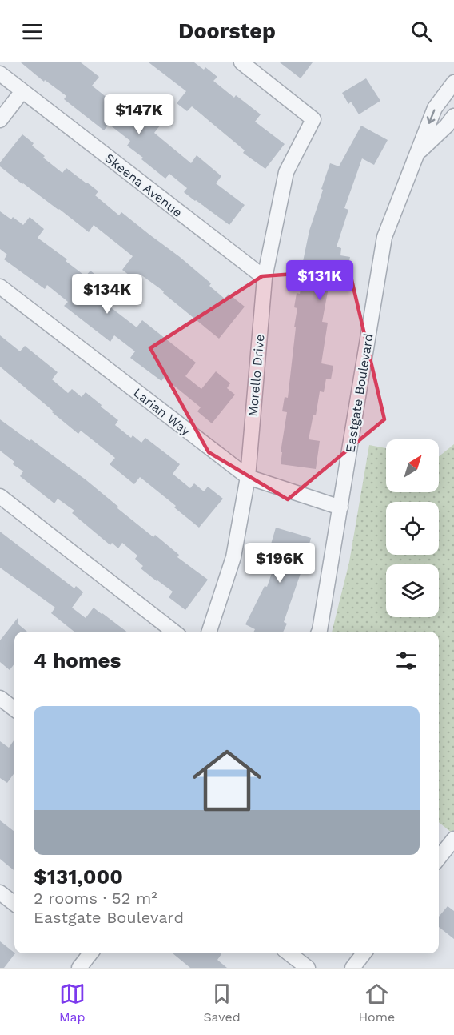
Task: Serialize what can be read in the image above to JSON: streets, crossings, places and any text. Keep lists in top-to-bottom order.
{
  "streets": {
    "street": [
      "Skeena Avenue",
      "Morello Drive",
      "Eastgate Boulevard",
      "Larian Way"
    ]
  },
  "crossings": [
    ["Skeena Avenue", "Morello Drive"],
    ["Morello Drive", "Larian Way"],
    ["Eastgate Boulevard", "Larian Way"]
  ],
  "north": "top right",
  "page": {
    "header": "Doorstep",
    "price": [
      "$147K",
      "$131K",
      "$134K",
      "$196K"
    ],
    "heading": "4 homes",
    "list": [
      {
        "name": "$131,000",
        "note": "2 rooms · 52 m² · Eastgate Boulevard"
      }
    ],
    "tabs": ["Map", "Saved", "Home"]
  }
}
